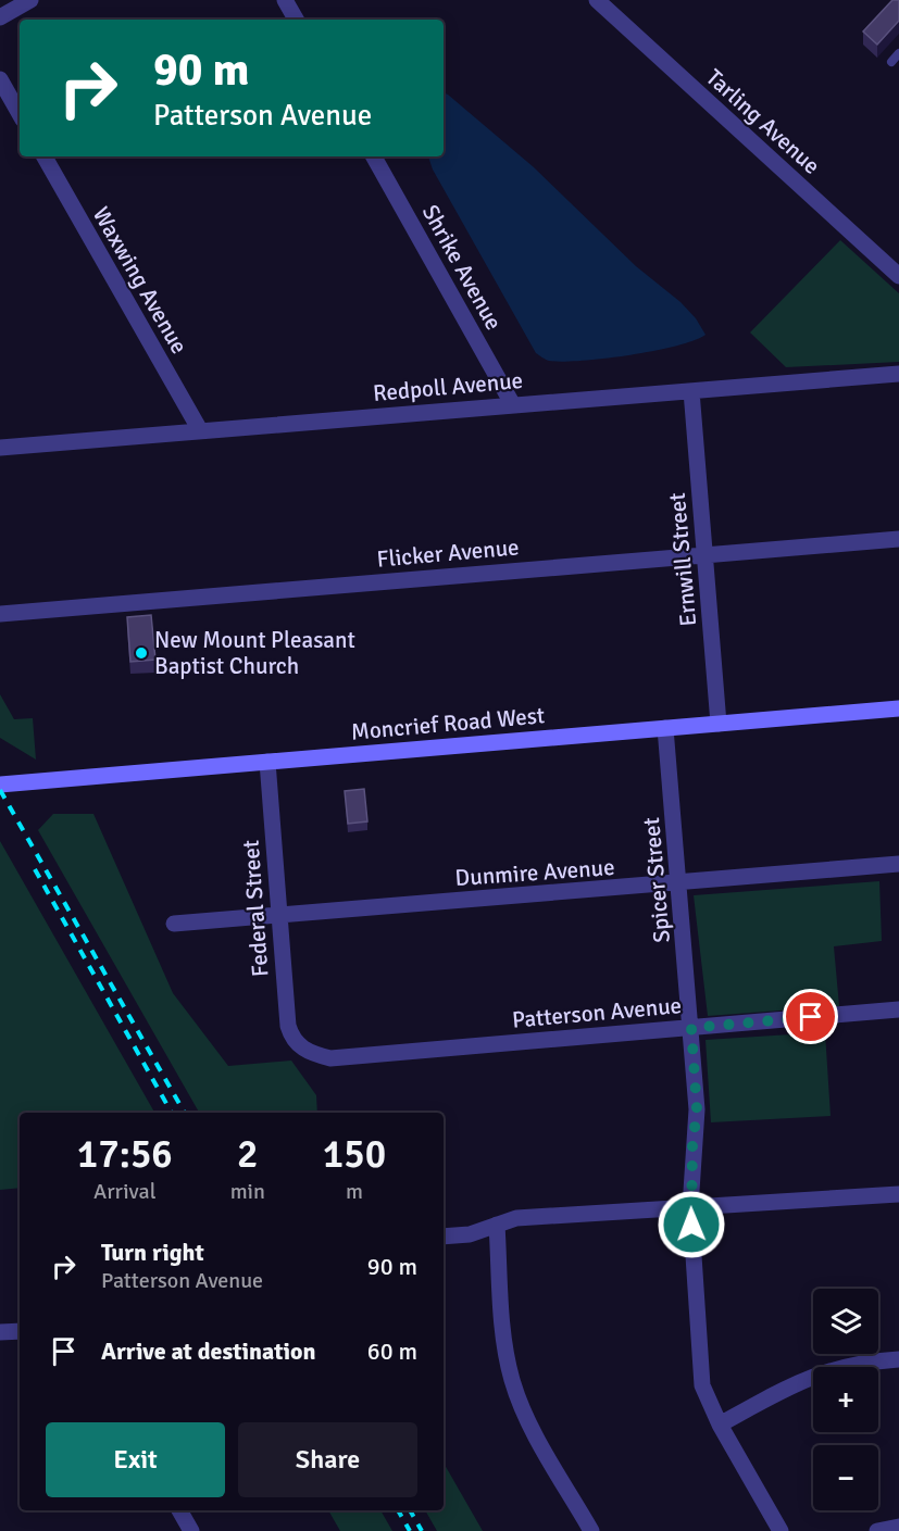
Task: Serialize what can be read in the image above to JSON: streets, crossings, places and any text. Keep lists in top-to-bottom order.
{
  "streets": {
    "street": [
      "Tarling Avenue",
      "Shrike Avenue",
      "Waxwing Avenue",
      "Redpoll Avenue",
      "Flicker Avenue",
      "Ernwill Street",
      "Moncrief Road West",
      "Dunmire Avenue",
      "Spicer Street",
      "Federal Street",
      "Patterson Avenue"
    ]
  },
  "crossings": [
    ["Shrike Avenue", "Redpoll Avenue"],
    ["Waxwing Avenue", "Redpoll Avenue"],
    ["Redpoll Avenue", "Ernwill Street"],
    ["Flicker Avenue", "Ernwill Street"],
    ["Ernwill Street", "Moncrief Road West"],
    ["Moncrief Road West", "Spicer Street"],
    ["Moncrief Road West", "Federal Street"],
    ["Dunmire Avenue", "Spicer Street"],
    ["Dunmire Avenue", "Federal Street"],
    ["Spicer Street", "Patterson Avenue"],
    ["Federal Street", "Patterson Avenue"]
  ],
  "places": ["New Mount Pleasant Baptist Church"],
  "page": {
    "turn": ["90 m", "Patterson Avenue"],
    "eta": [
      "17:56",
      "Arrival",
      "2",
      "min",
      "150",
      "m"
    ],
    "list": [
      {
        "name": "Turn right",
        "note": "Patterson Avenue",
        "value": "90 m"
      },
      {
        "name": "Arrive at destination",
        "value": "60 m"
      }
    ],
    "map_buttons": ["+", "−"],
    "buttons": ["Exit", "Share"]
  }
}
